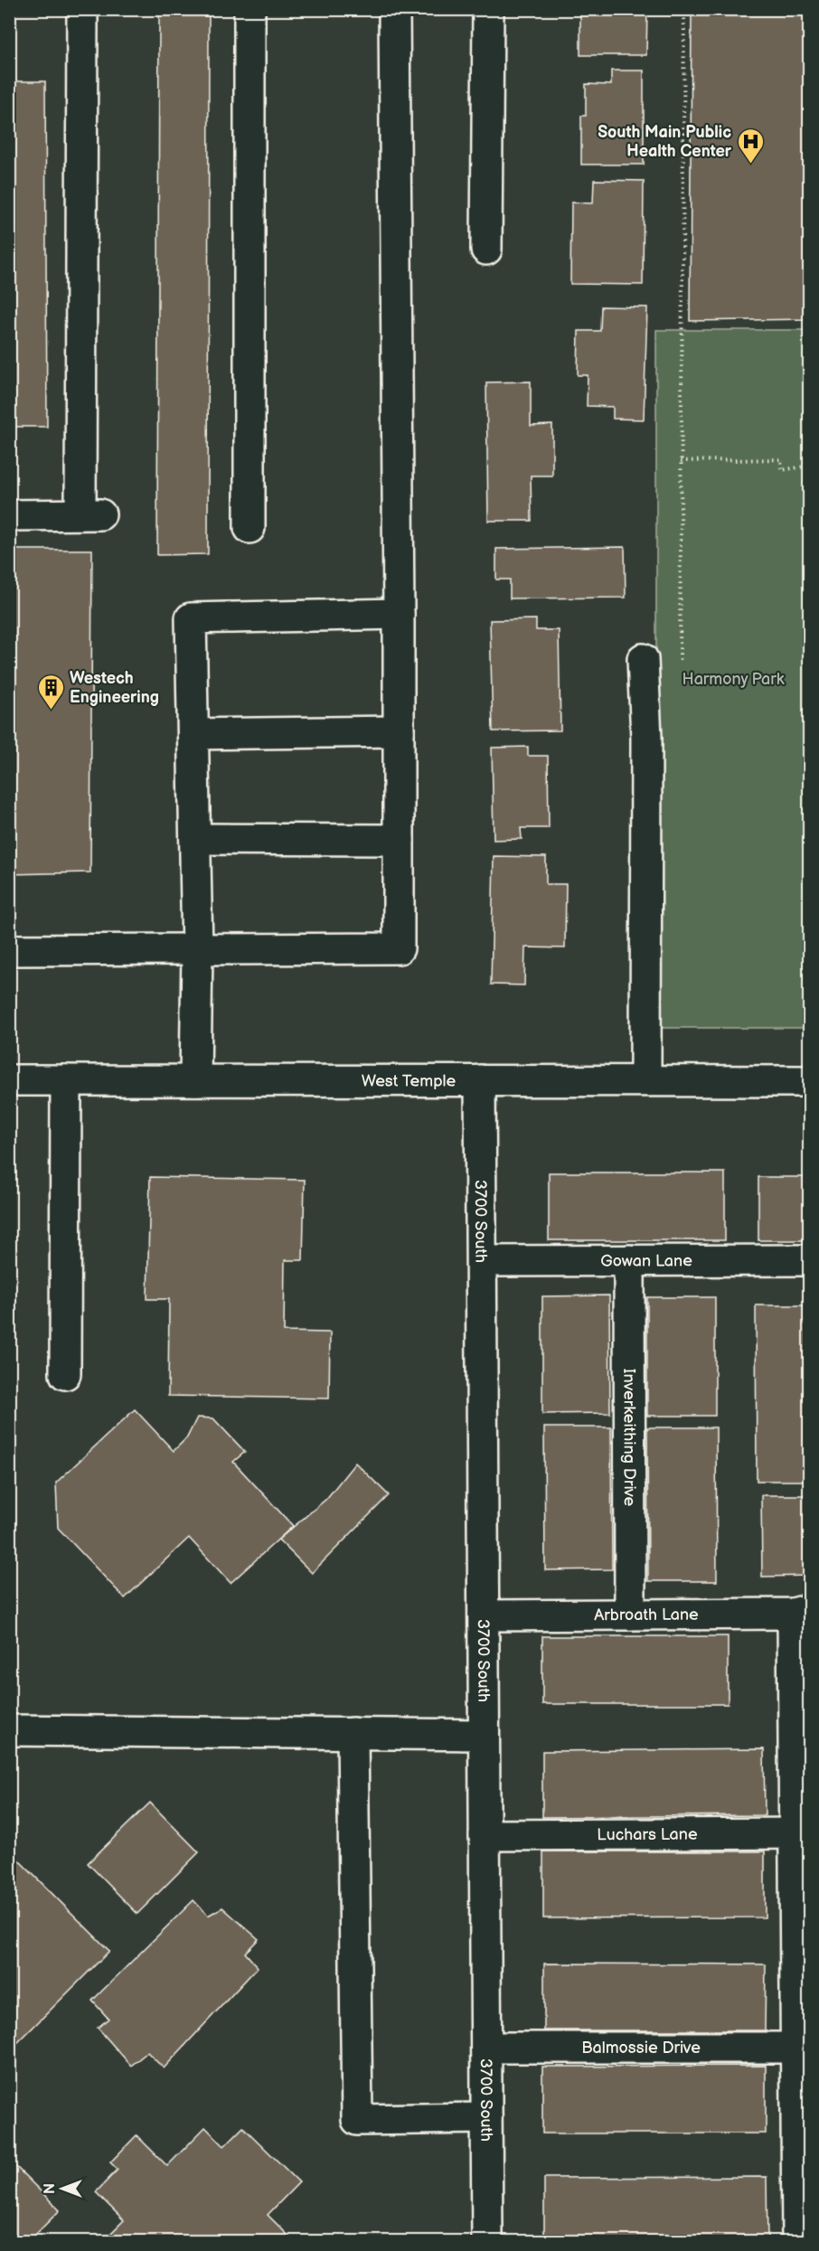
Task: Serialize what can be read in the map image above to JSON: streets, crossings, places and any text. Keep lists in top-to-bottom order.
{
  "streets": {
    "street": [
      "West Temple",
      "3700 South",
      "Gowan Lane",
      "Inverkeithing Drive",
      "Arbroath Lane",
      "Luchars Lane",
      "Balmossie Drive"
    ]
  },
  "crossings": [
    ["West Temple", "3700 South"],
    ["3700 South", "Gowan Lane"],
    ["3700 South", "Arbroath Lane"],
    ["3700 South", "Luchars Lane"],
    ["3700 South", "Balmossie Drive"],
    ["Gowan Lane", "Inverkeithing Drive"],
    ["Inverkeithing Drive", "Arbroath Lane"]
  ],
  "parks": ["Harmony Park"],
  "places": {
    "hospital": ["South Main Public Health Center"],
    "building": ["Westech Engineering"]
  },
  "north": "left"
}
